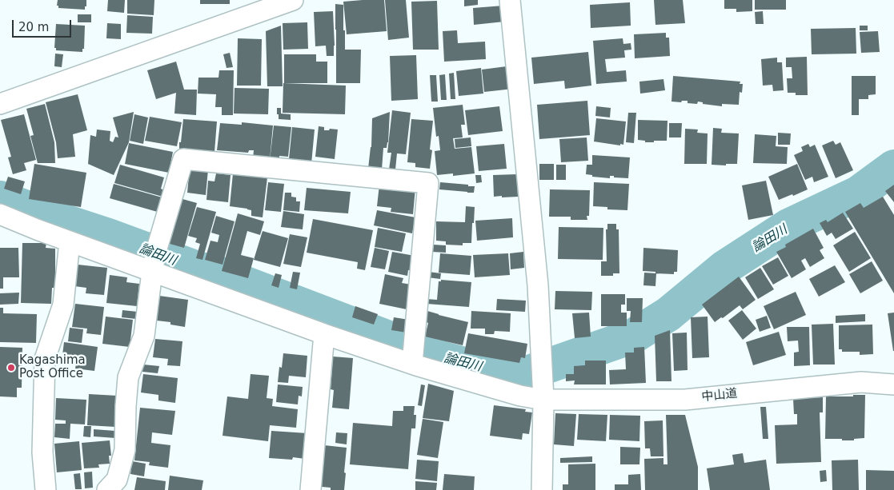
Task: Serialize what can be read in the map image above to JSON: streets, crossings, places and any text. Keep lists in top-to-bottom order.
{
  "streets": {
    "street": ["中山道"]
  },
  "water": ["論田川"],
  "places": ["Kagashima Post Office"],
  "scale_bar": "20 m"
}
